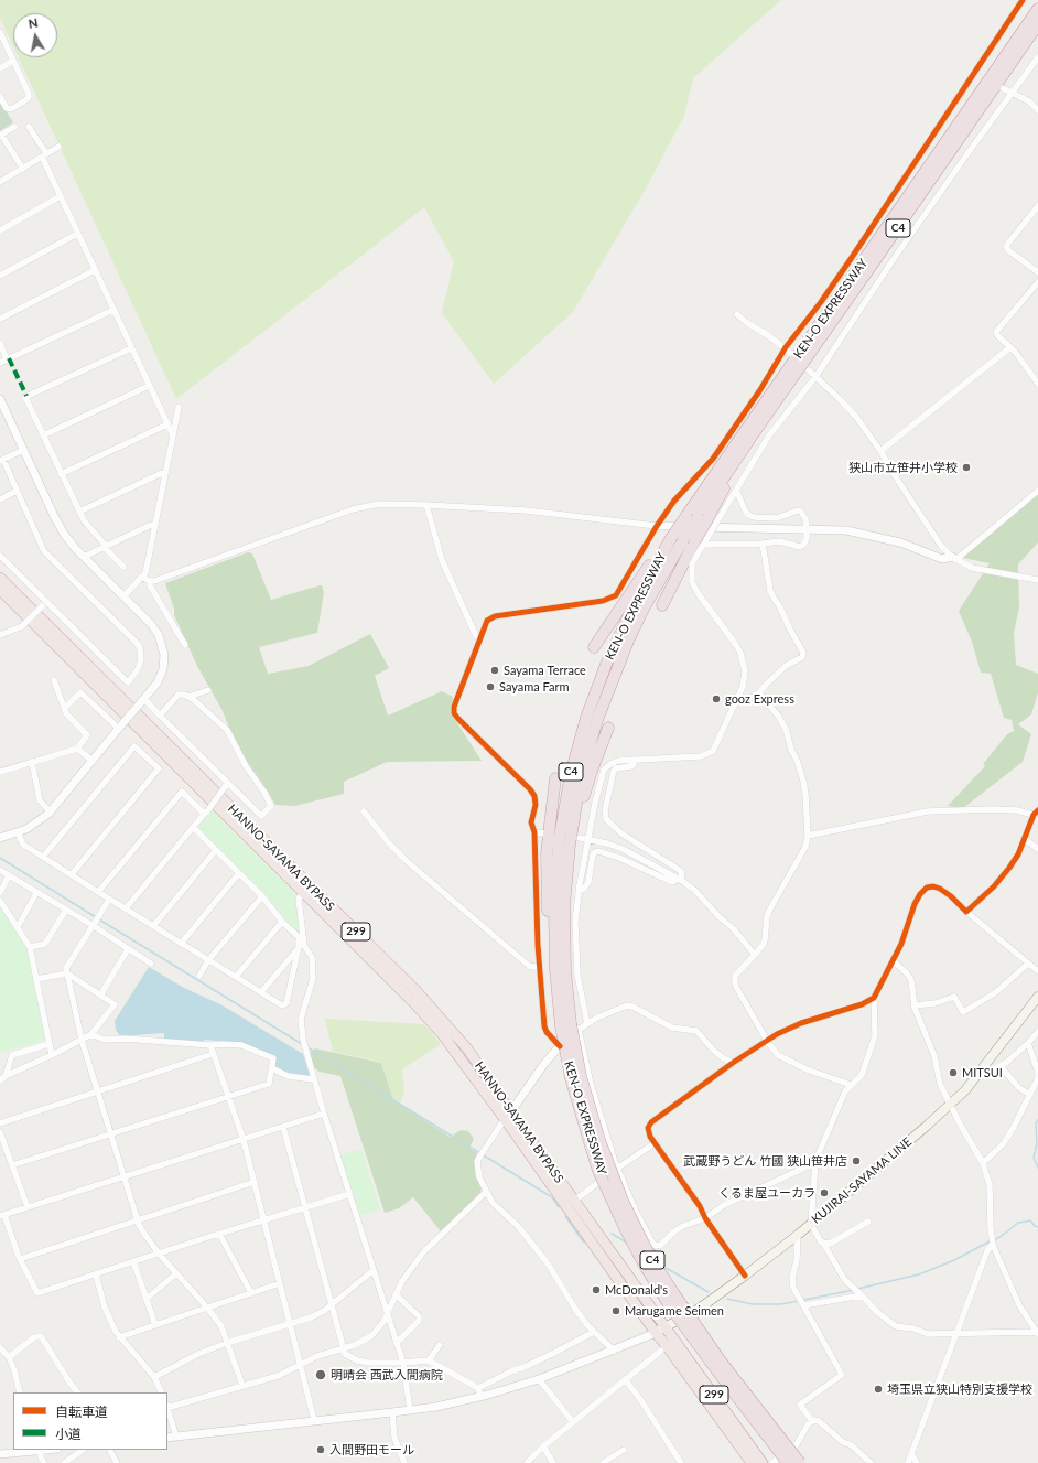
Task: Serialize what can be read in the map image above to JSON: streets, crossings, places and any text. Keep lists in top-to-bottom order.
{
  "streets": {
    "highway": [
      "C4",
      "KEN-O EXPRESSWAY",
      "HANNO-SAYAMA BYPASS",
      "299"
    ],
    "main road": ["KUJIRAI-SAYAMA LINE"]
  },
  "crossings": [
    ["HANNO-SAYAMA BYPASS", "299"],
    ["HANNO-SAYAMA BYPASS", "KUJIRAI-SAYAMA LINE"],
    ["299", "KUJIRAI-SAYAMA LINE"]
  ],
  "places": [
    "狭山市立笹井小学校",
    "Sayama Terrace",
    "Sayama Farm",
    "gooz Express",
    "MITSUI",
    "武蔵野うどん 竹國 狭山笹井店",
    "くるま屋ユーカラ",
    "McDonald's",
    "Marugame Seimen",
    "明晴会 西武入間病院",
    "埼玉県立狭山特別支援学校",
    "入間野田モール"
  ],
  "legend": ["自転車道", "小道"],
  "north": "top"
}
